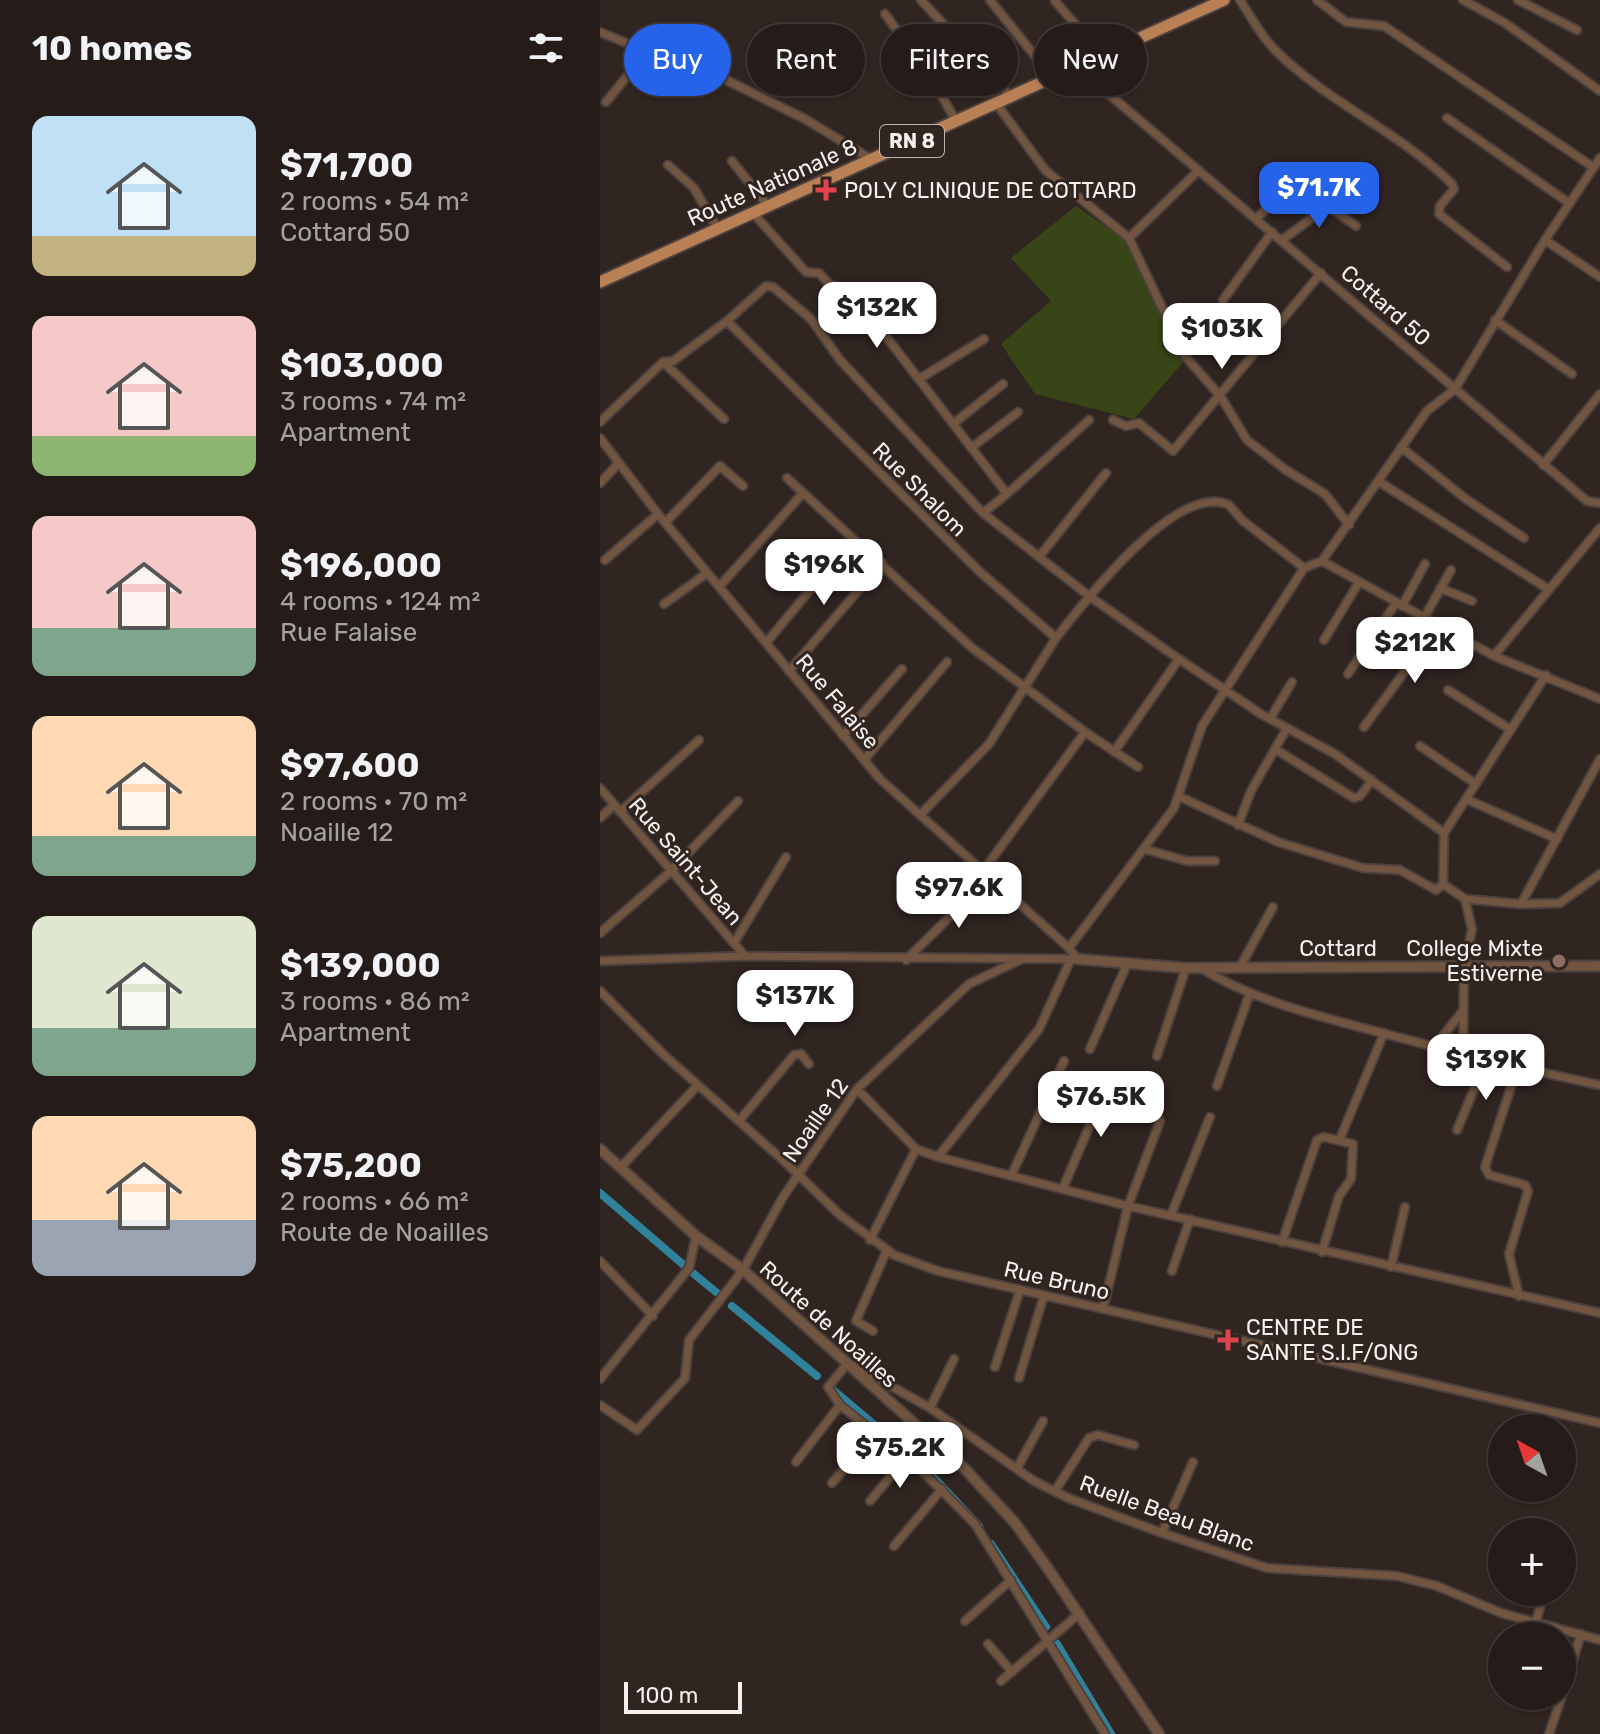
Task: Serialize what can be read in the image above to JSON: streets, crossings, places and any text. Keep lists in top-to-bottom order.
{
  "streets": {
    "main road": ["RN 8", "Route Nationale 8"],
    "street": [
      "Cottard 50",
      "Rue Shalom",
      "Rue Falaise",
      "Rue Saint-Jean",
      "Cottard",
      "Noaille 12",
      "Rue Bruno",
      "Route de Noailles",
      "Ruelle Beau Blanc"
    ]
  },
  "crossings": [
    ["Rue Falaise", "Cottard"],
    ["Noaille 12", "Rue Bruno"],
    ["Noaille 12", "Route de Noailles"],
    ["Route de Noailles", "Ruelle Beau Blanc"]
  ],
  "places": {
    "health": ["POLY CLINIQUE DE COTTARD", "CENTRE DE SANTE S.I.F/ONG"],
    "other": ["College Mixte Estiverne"]
  },
  "scale_bar": "100 m",
  "north": "top left",
  "page": {
    "heading": "10 homes",
    "chip": [
      "Buy",
      "Rent",
      "Filters",
      "New"
    ],
    "list": [
      {
        "name": "$71,700",
        "note": "2 rooms · 54 m² · Cottard 50"
      },
      {
        "name": "$103,000",
        "note": "3 rooms · 74 m² · Apartment"
      },
      {
        "name": "$196,000",
        "note": "4 rooms · 124 m² · Rue Falaise"
      },
      {
        "name": "$97,600",
        "note": "2 rooms · 70 m² · Noaille 12"
      },
      {
        "name": "$139,000",
        "note": "3 rooms · 86 m² · Apartment"
      },
      {
        "name": "$75,200",
        "note": "2 rooms · 66 m² · Route de Noailles"
      }
    ],
    "price": [
      "$71.7K",
      "$132K",
      "$103K",
      "$196K",
      "$212K",
      "$97.6K",
      "$137K",
      "$139K",
      "$76.5K",
      "$75.2K"
    ],
    "map_buttons": ["+", "−"],
    "scale": "100 m"
  }
}
